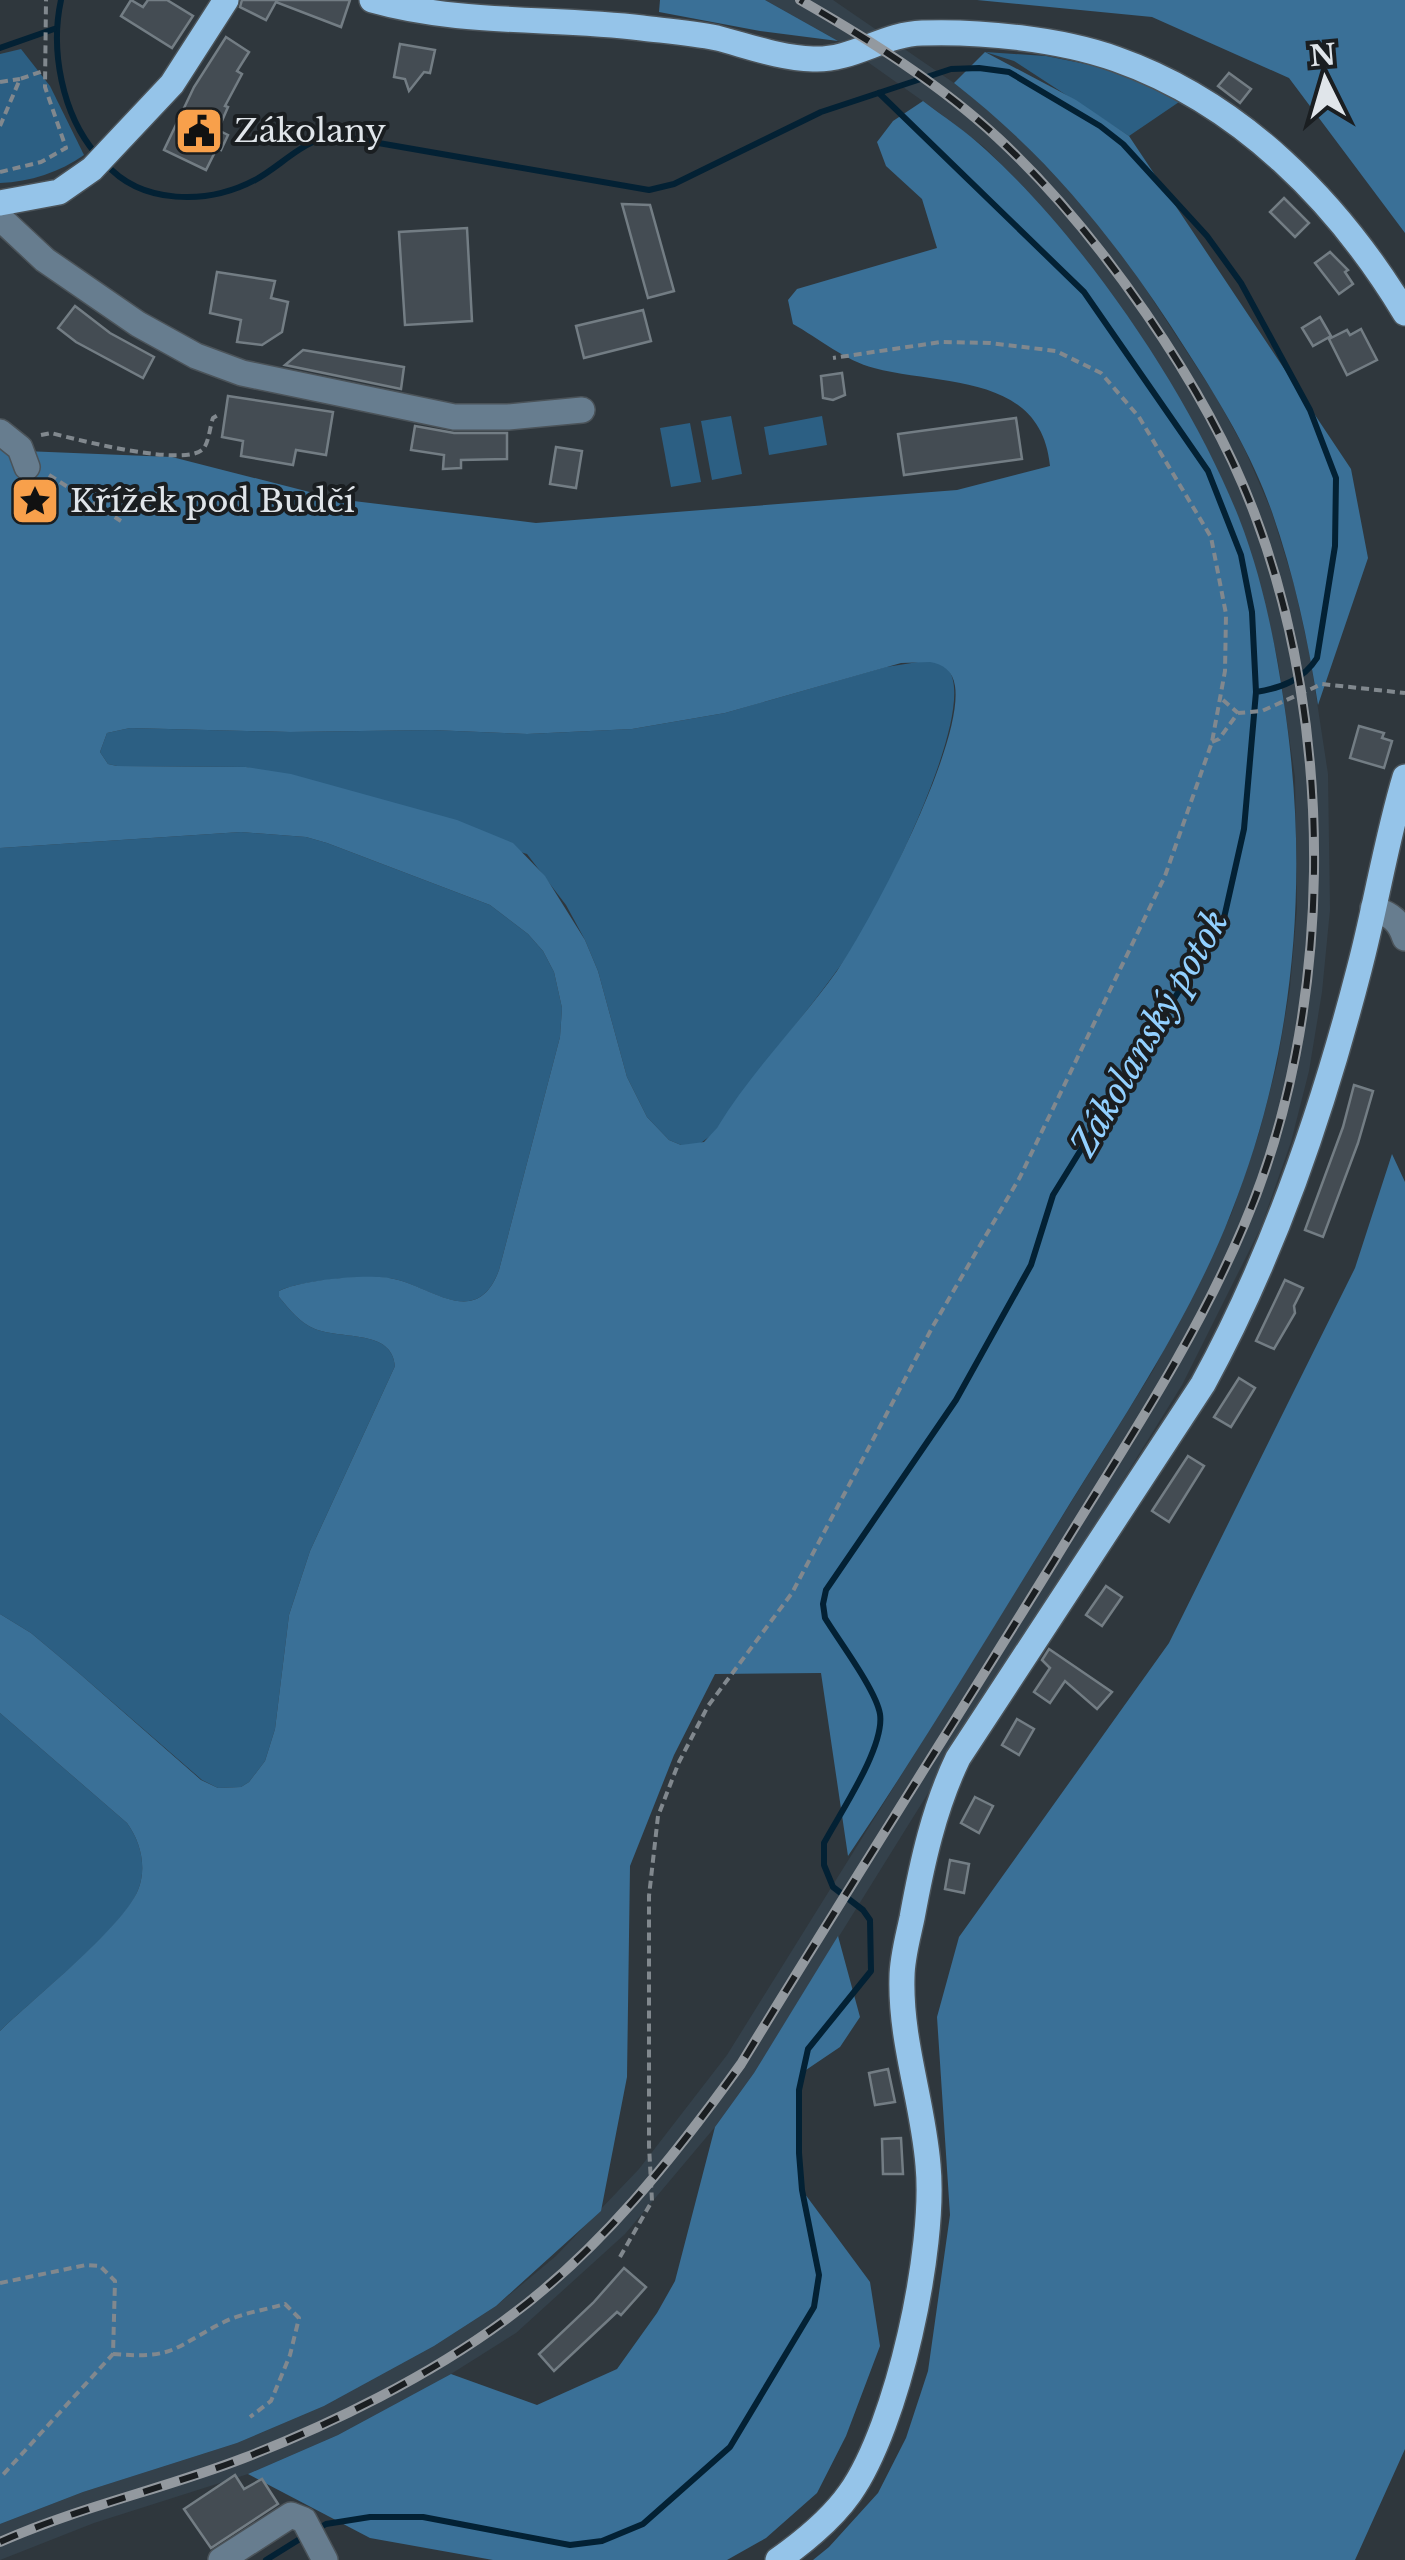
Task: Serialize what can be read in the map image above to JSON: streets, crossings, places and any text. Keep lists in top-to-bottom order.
{
  "water": ["Zákolanský potok"],
  "places": {
    "public building": ["Zákolany"],
    "place": ["Křížek pod Budčí"]
  },
  "north": "top"
}
